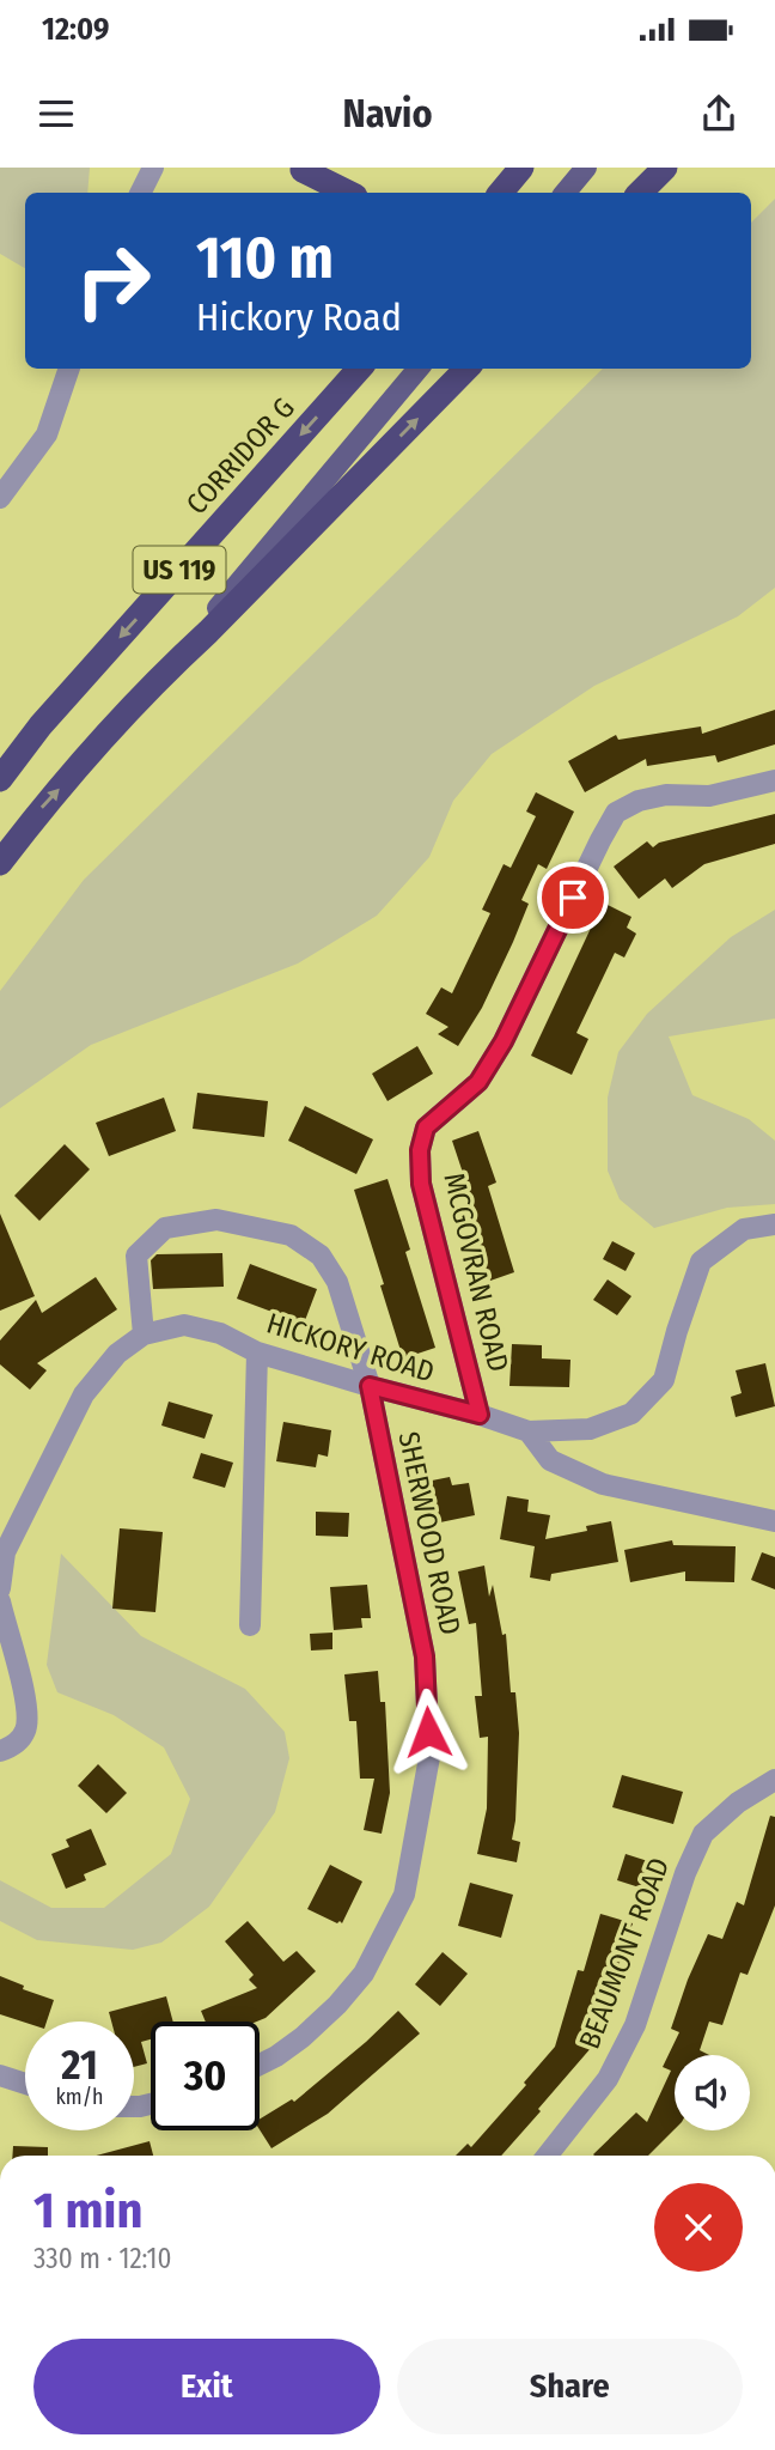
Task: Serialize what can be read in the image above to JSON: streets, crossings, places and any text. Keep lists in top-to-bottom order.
{
  "streets": {
    "highway": ["CORRIDOR G", "US 119"],
    "street": [
      "MCGOVRAN ROAD",
      "HICKORY ROAD",
      "SHERWOOD ROAD",
      "BEAUMONT ROAD"
    ]
  },
  "crossings": [
    ["MCGOVRAN ROAD", "HICKORY ROAD"],
    ["HICKORY ROAD", "SHERWOOD ROAD"]
  ],
  "page": {
    "status": "12:09",
    "header": "Navio",
    "turn": ["110 m", "Hickory Road"],
    "speed": "21 km/h",
    "limit": "30",
    "heading": ["1 min", "330 m · 12:10"],
    "buttons": ["Exit", "Share"]
  }
}
